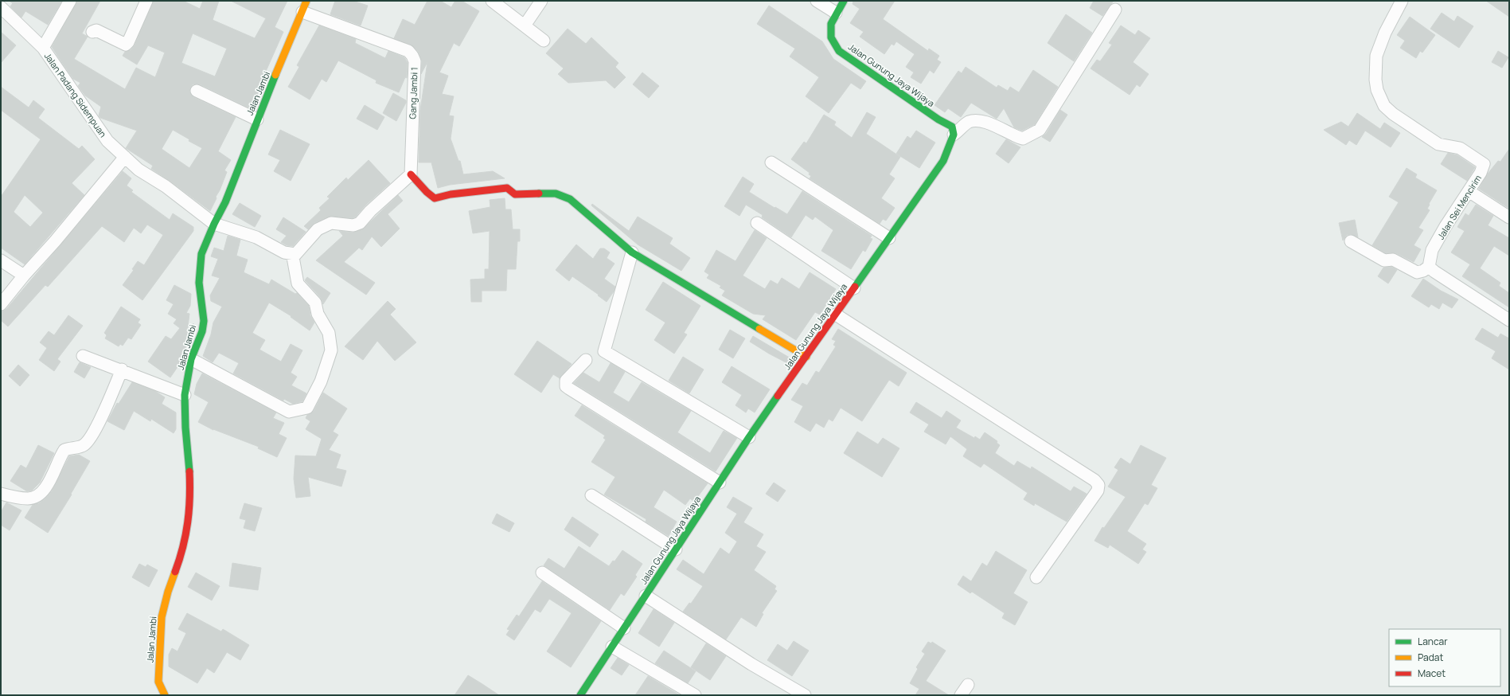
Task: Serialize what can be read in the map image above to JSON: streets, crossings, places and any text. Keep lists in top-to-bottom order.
{
  "streets": {
    "street": [
      "Jalan Gunung Jaya Wijaya",
      "Jalan Jambi",
      "Gang Jambi 1",
      "Jalan Padang Sidempuan",
      "Jalan Sei Mencirim"
    ]
  },
  "crossings": [
    ["Jalan Jambi", "Gang Jambi 1"],
    ["Jalan Jambi", "Jalan Padang Sidempuan"]
  ],
  "legend": ["Lancar", "Padat", "Macet"]
}
